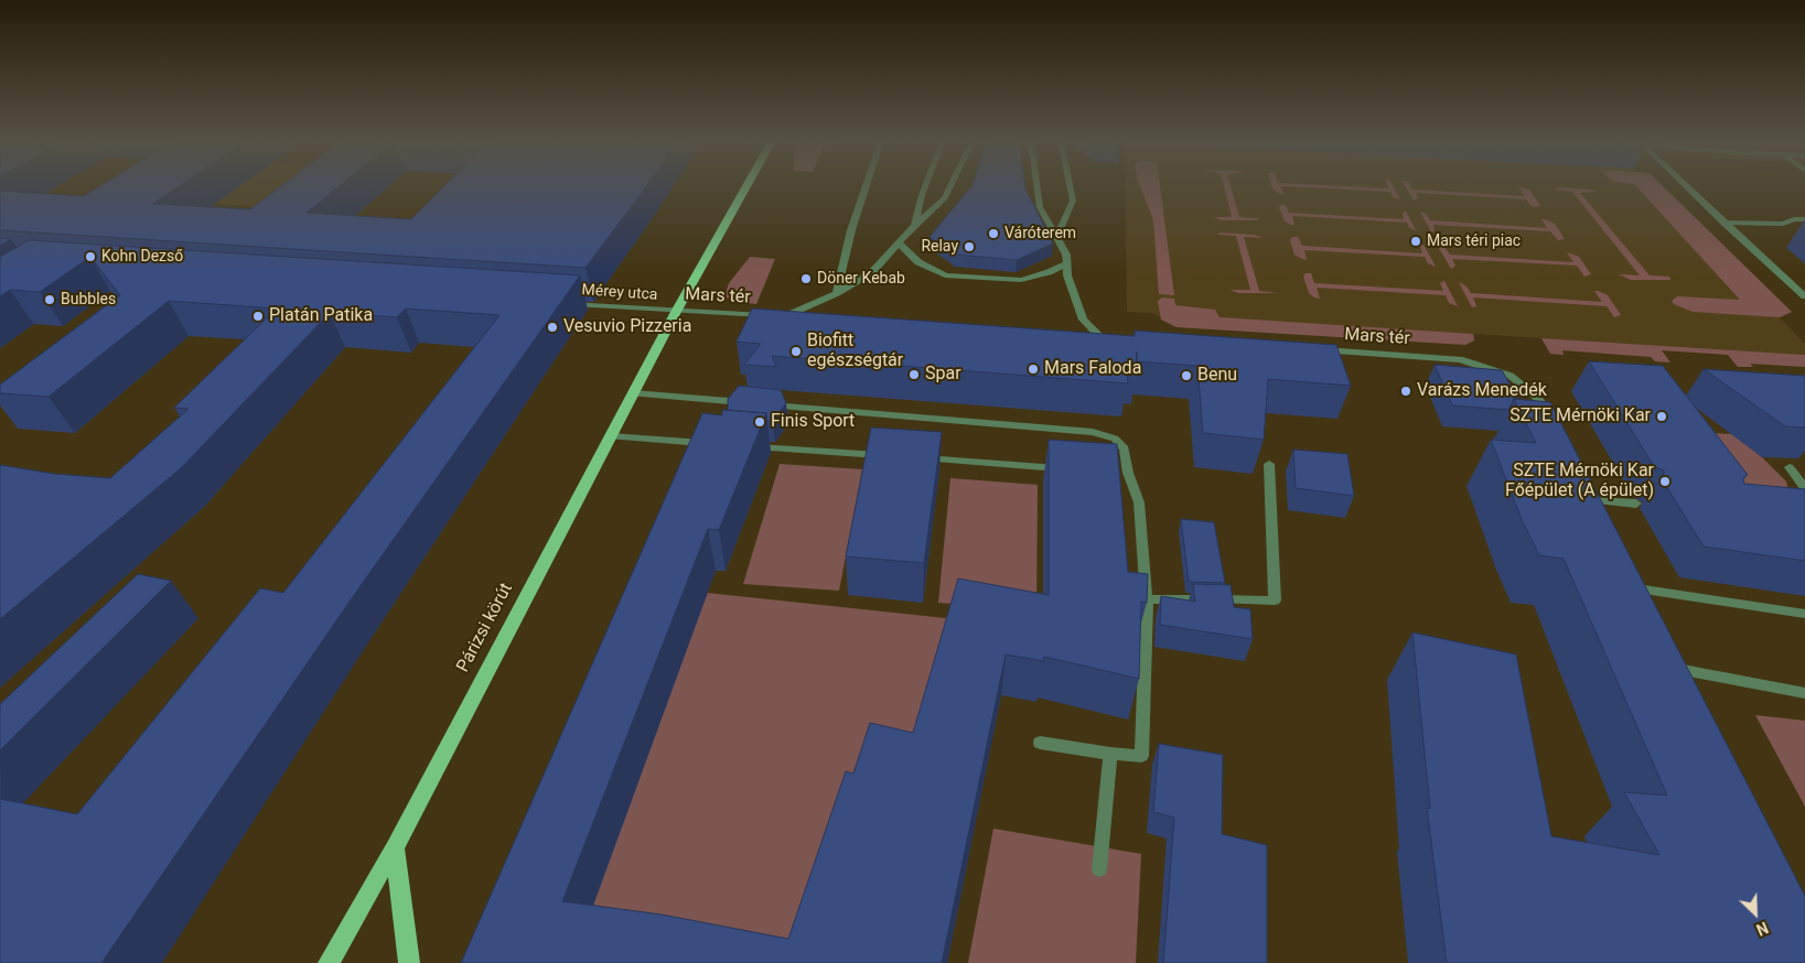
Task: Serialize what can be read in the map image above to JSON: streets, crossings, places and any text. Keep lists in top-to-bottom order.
{
  "streets": {
    "main road": ["Mars tér", "Párizsi körút"],
    "street": ["Mérey utca"]
  },
  "crossings": [
    ["Mérey utca", "Mars tér"],
    ["Mérey utca", "Párizsi körút"],
    ["Mars tér", "Párizsi körút"]
  ],
  "places": [
    "Váróterem",
    "Mars téri piac",
    "Relay",
    "Kohn Dezső",
    "Döner Kebab",
    "Bubbles",
    "Platán Patika",
    "Vesuvio Pizzeria",
    "Biofitt egészségtár",
    "Mars Faloda",
    "Spar",
    "Benu",
    "Varázs Menedék",
    "SZTE Mérnöki Kar",
    "Finis Sport",
    "SZTE Mérnöki Kar Főépület (A épület)"
  ],
  "north": "bottom right"
}
